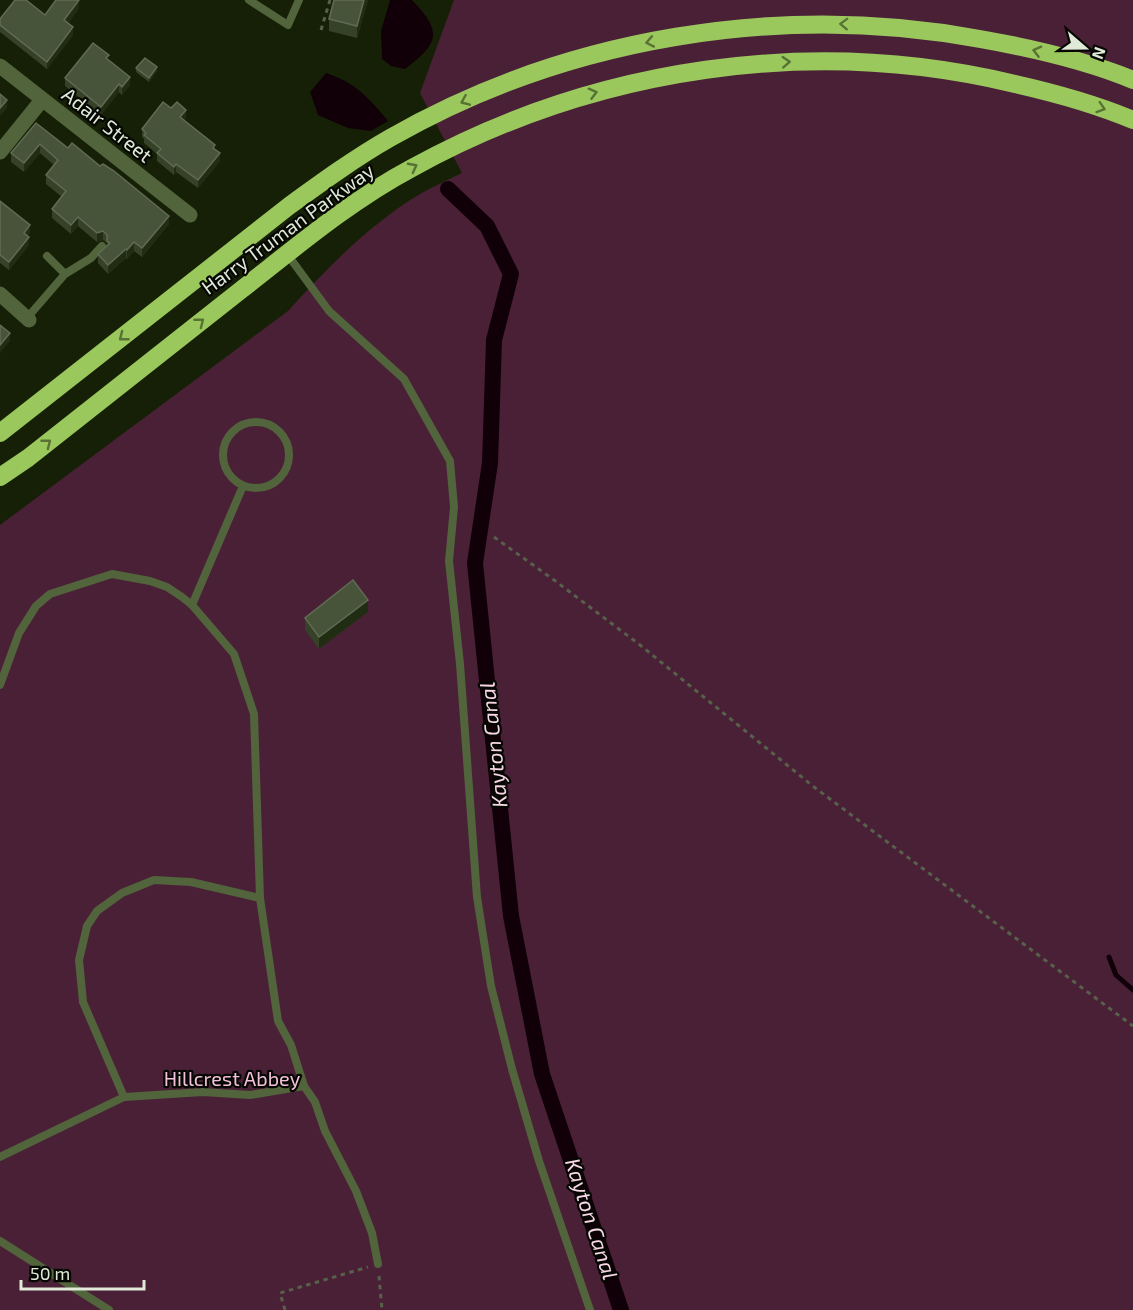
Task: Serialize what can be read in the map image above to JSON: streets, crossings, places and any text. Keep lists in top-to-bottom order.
{
  "streets": {
    "highway": ["Harry Truman Parkway"],
    "street": ["Adair Street"]
  },
  "water": ["Kayton Canal"],
  "parks": ["Hillcrest Abbey"],
  "scale_bar": "50 m",
  "north": "right"
}
